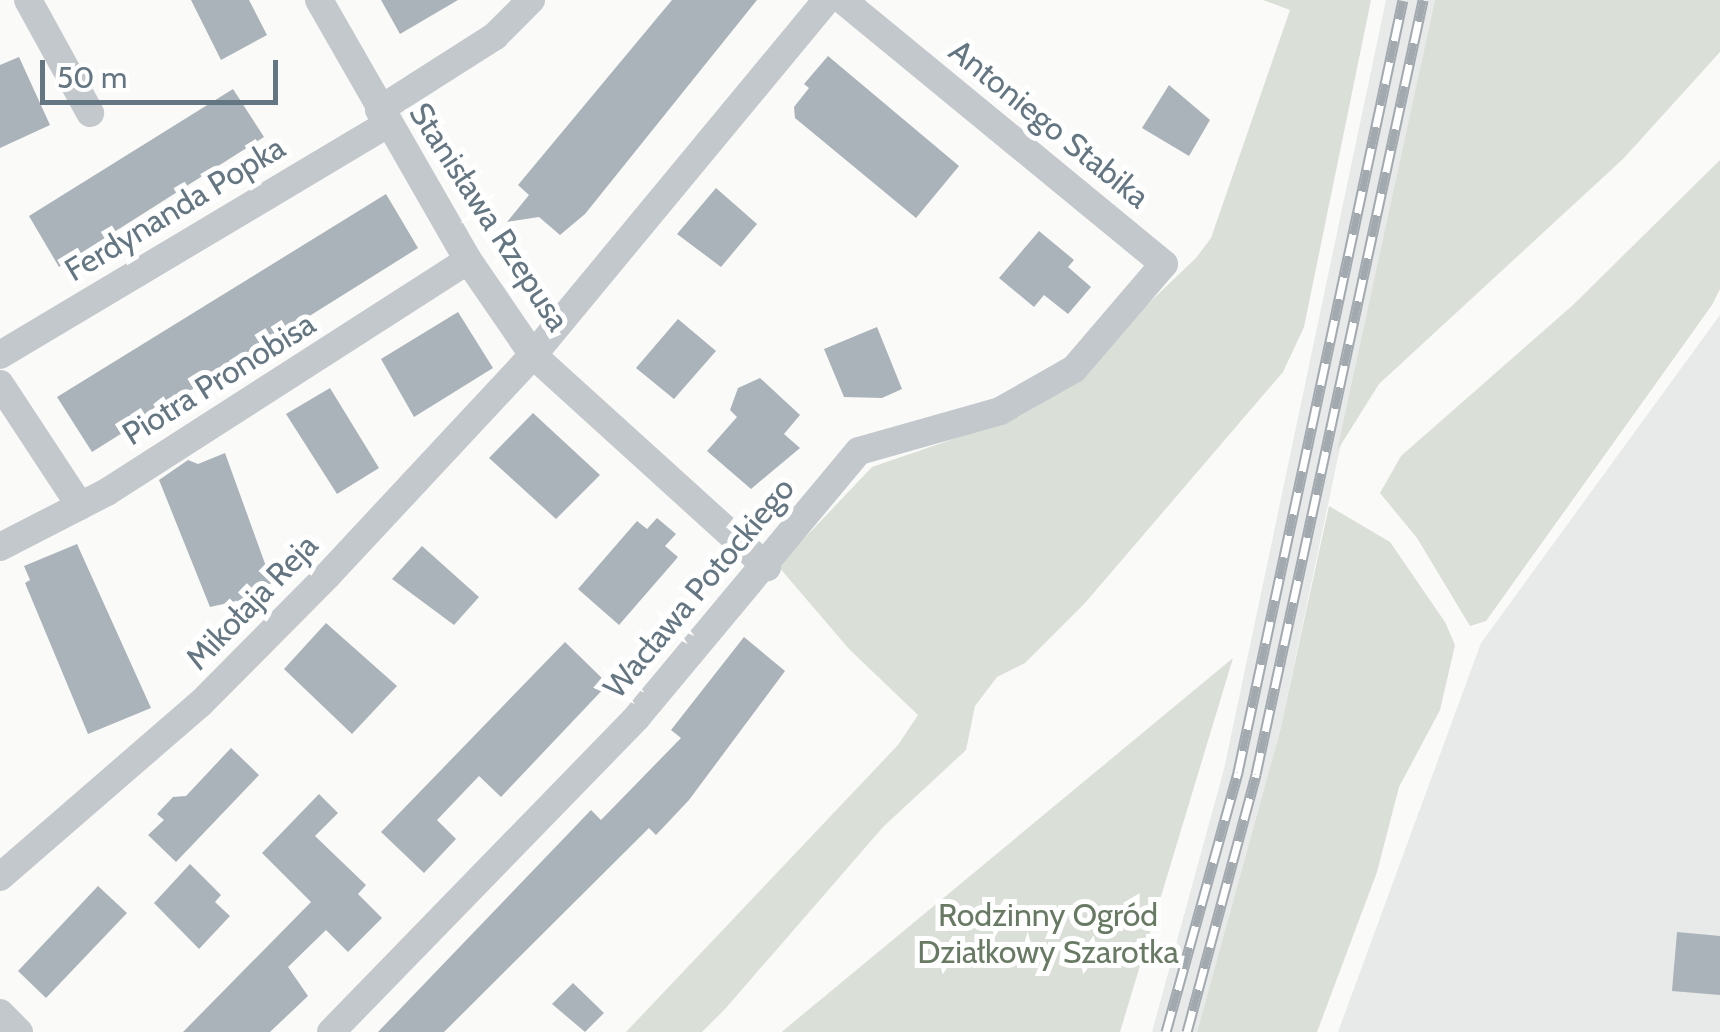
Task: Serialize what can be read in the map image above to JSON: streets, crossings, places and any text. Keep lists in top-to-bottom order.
{
  "streets": {
    "street": [
      "Antoniego Stabika",
      "Ferdynanda Popka",
      "Stanisława Rzepusa",
      "Piotra Pronobisa",
      "Wacława Potockiego",
      "Mikołaja Reja"
    ]
  },
  "crossings": [
    ["Antoniego Stabika", "Wacława Potockiego"],
    ["Ferdynanda Popka", "Stanisława Rzepusa"],
    ["Stanisława Rzepusa", "Piotra Pronobisa"],
    ["Stanisława Rzepusa", "Wacława Potockiego"],
    ["Stanisława Rzepusa", "Mikołaja Reja"]
  ],
  "parks": ["Rodzinny Ogród Działkowy Szarotka"],
  "scale_bar": "50 m"
}
